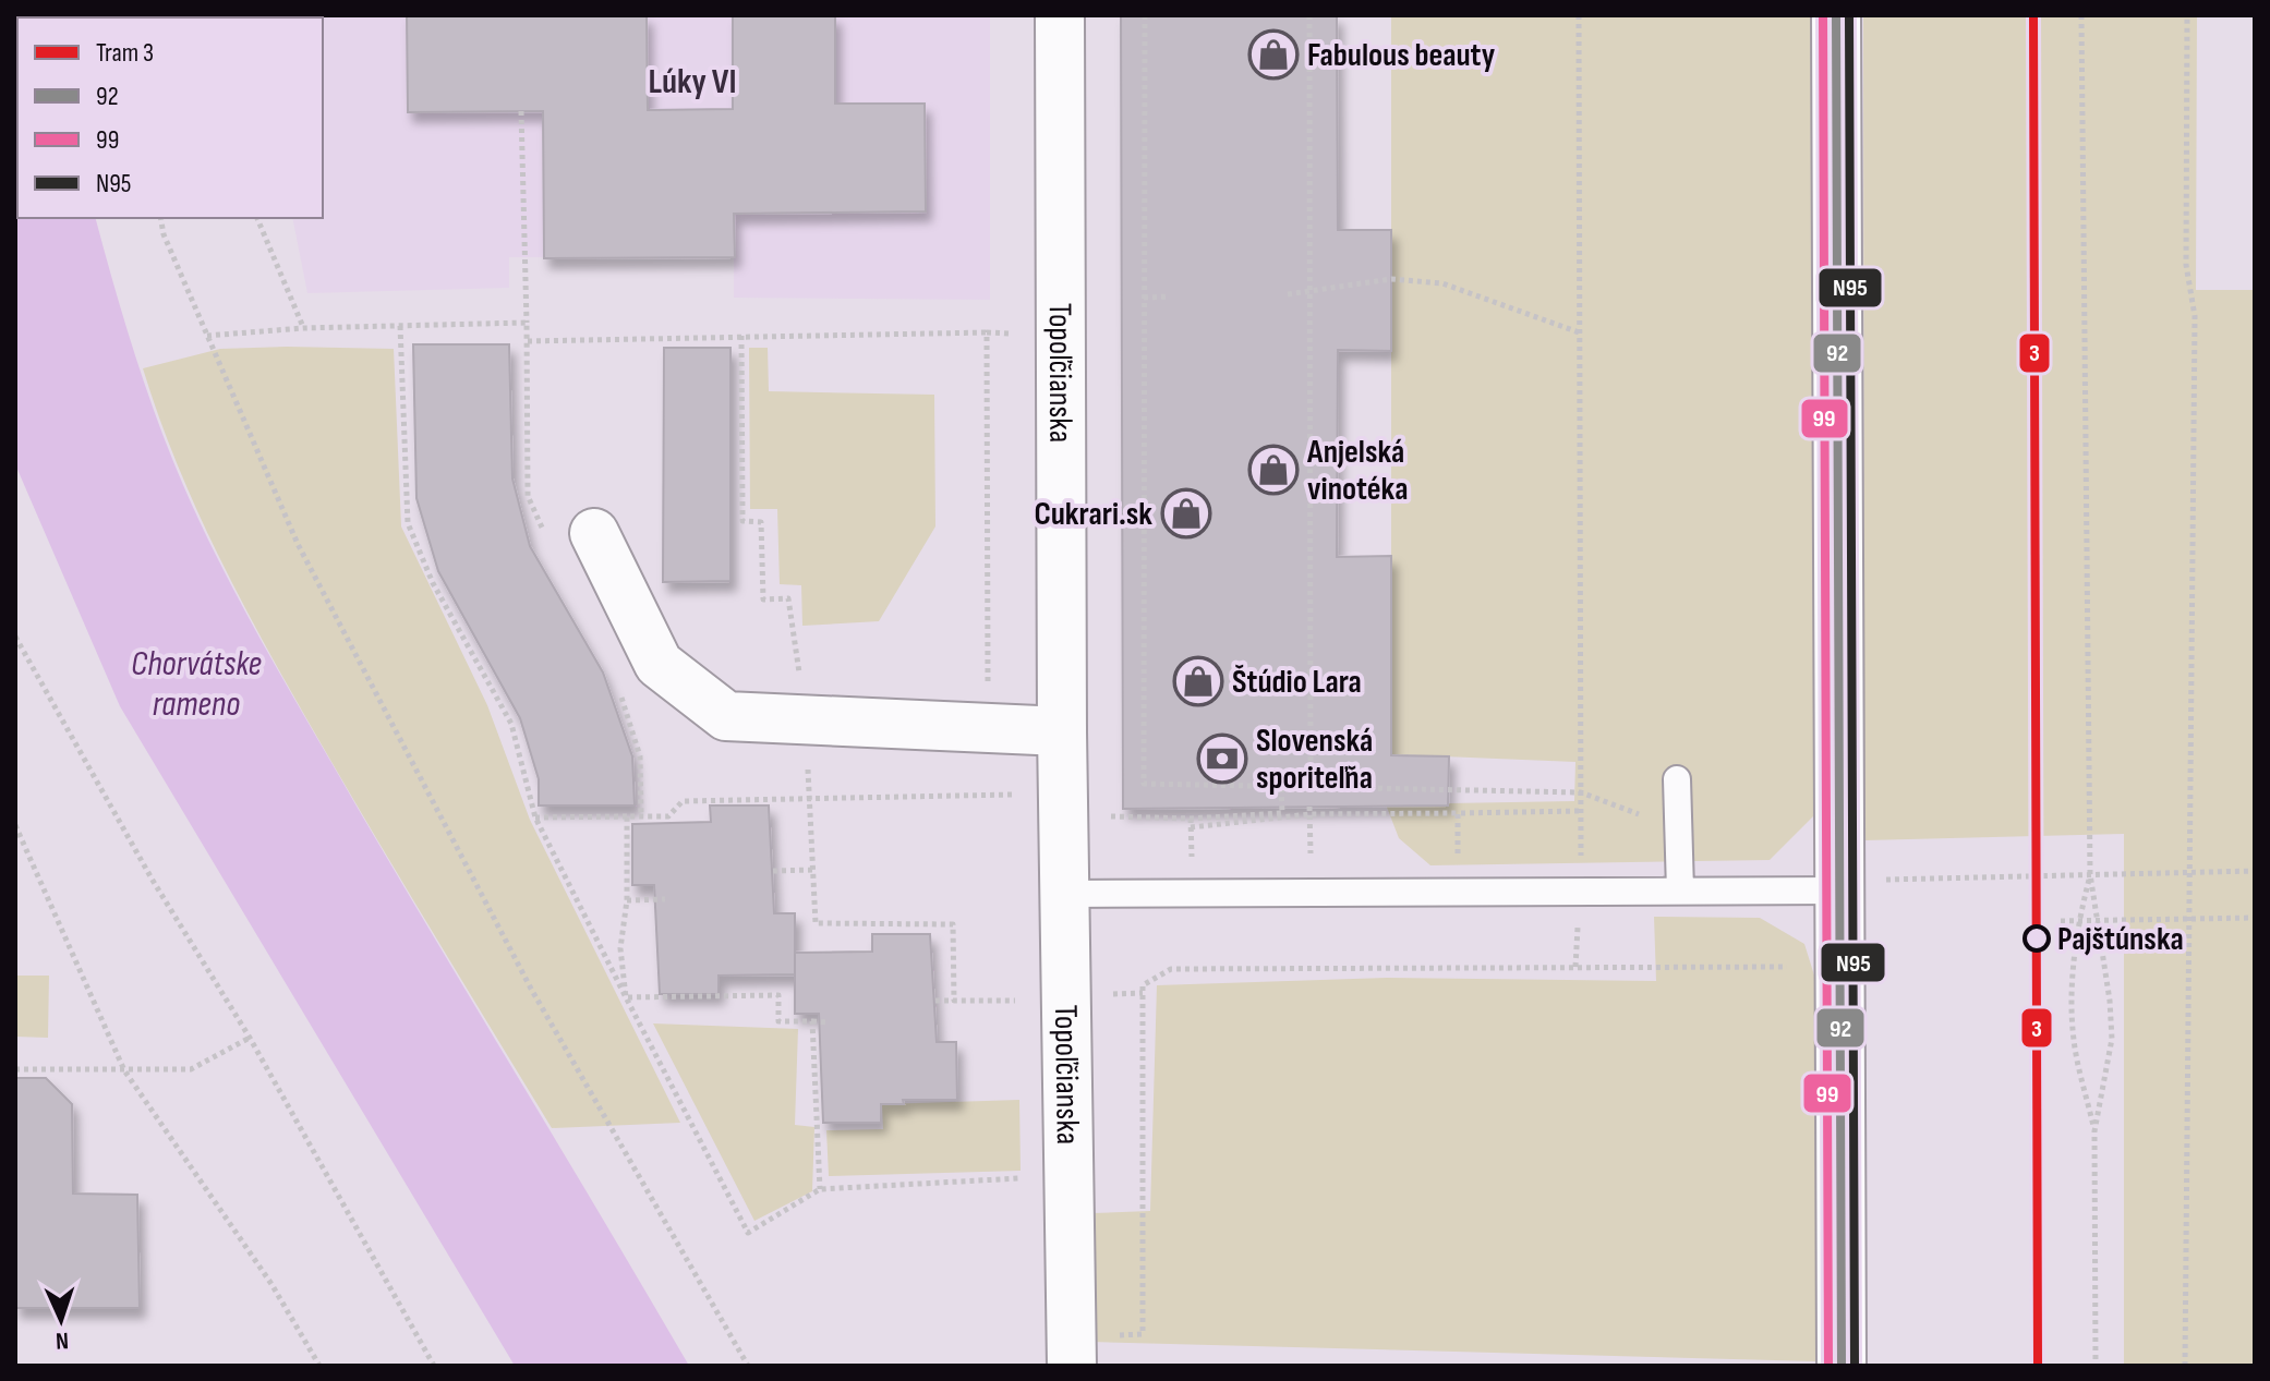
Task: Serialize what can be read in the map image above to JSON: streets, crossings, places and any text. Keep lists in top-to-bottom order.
{
  "streets": {
    "street": ["Topoľčianska"]
  },
  "districts": ["Lúky VI"],
  "water": ["Chorvátske rameno"],
  "places": {
    "shop": [
      "Fabulous beauty",
      "Anjelská vinotéka",
      "Cukrari.sk",
      "Štúdio Lara"
    ],
    "bank": ["Slovenská sporiteľňa"],
    "other": ["Pajštúnska"]
  },
  "lines": [
    "tram line 3",
    "transit line 92",
    "transit line 99",
    "transit line N95"
  ],
  "legend": [
    "Tram 3",
    "92",
    "99",
    "N95"
  ],
  "north": "bottom"
}
